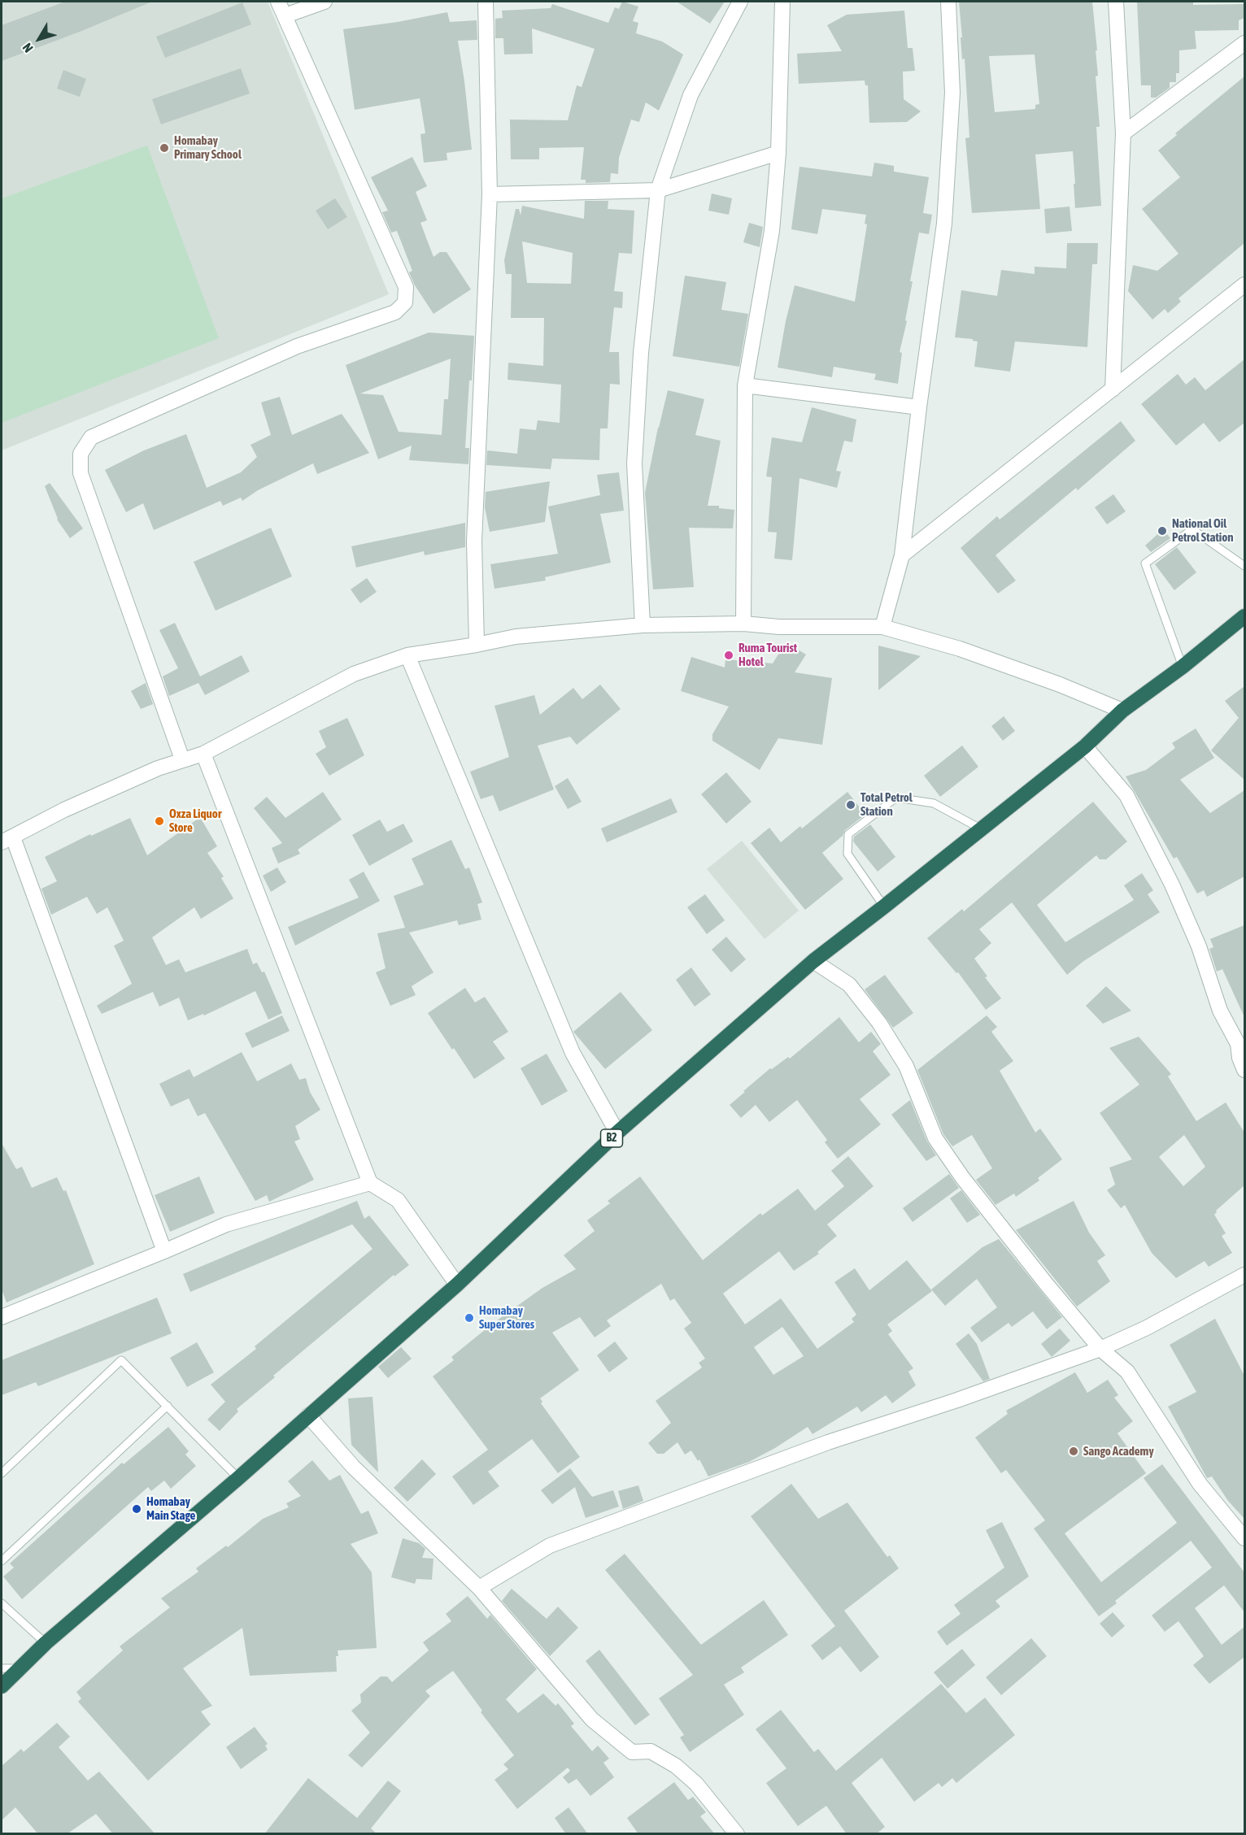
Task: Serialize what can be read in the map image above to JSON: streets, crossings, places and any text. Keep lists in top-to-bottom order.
{
  "streets": {
    "highway": ["B2"]
  },
  "places": [
    "Homabay Primary School",
    "National Oil Petrol Station",
    "Ruma Tourist Hotel",
    "Total Petrol Station",
    "Oxza Liquor Store",
    "Homabay Super Stores",
    "Sango Academy",
    "Homabay Main Stage"
  ],
  "north": "bottom left"
}
